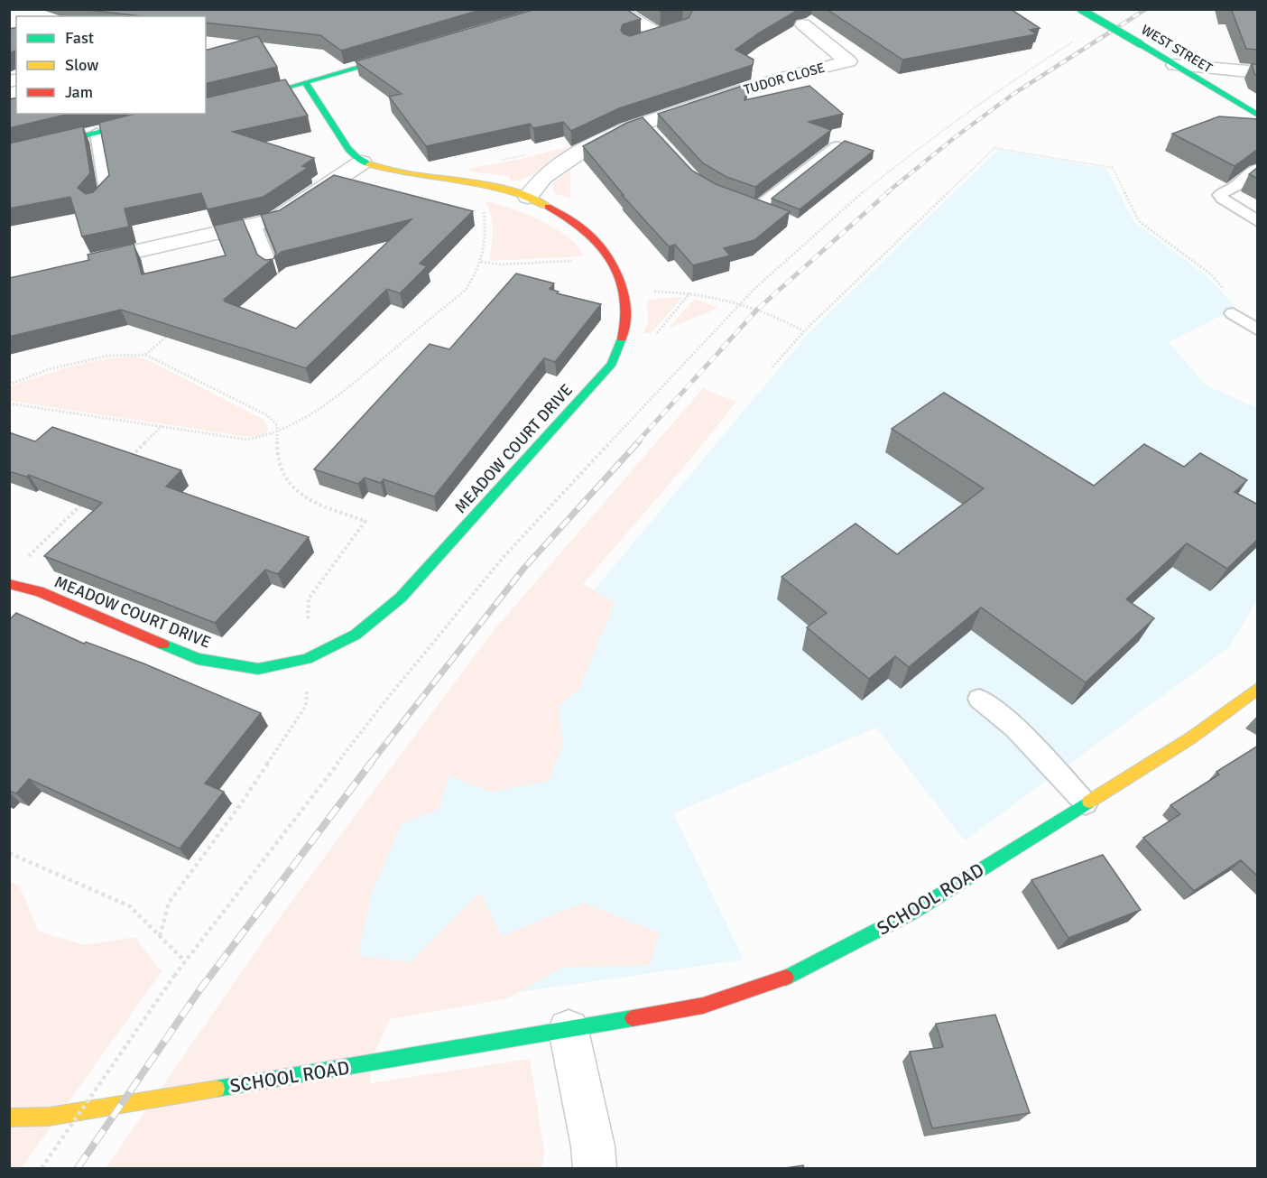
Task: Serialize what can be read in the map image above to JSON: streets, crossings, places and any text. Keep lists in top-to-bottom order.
{
  "streets": {
    "street": [
      "WEST STREET",
      "TUDOR CLOSE",
      "MEADOW COURT DRIVE",
      "SCHOOL ROAD"
    ]
  },
  "crossings": [
    ["TUDOR CLOSE", "MEADOW COURT DRIVE"]
  ],
  "legend": ["Fast", "Slow", "Jam"]
}
